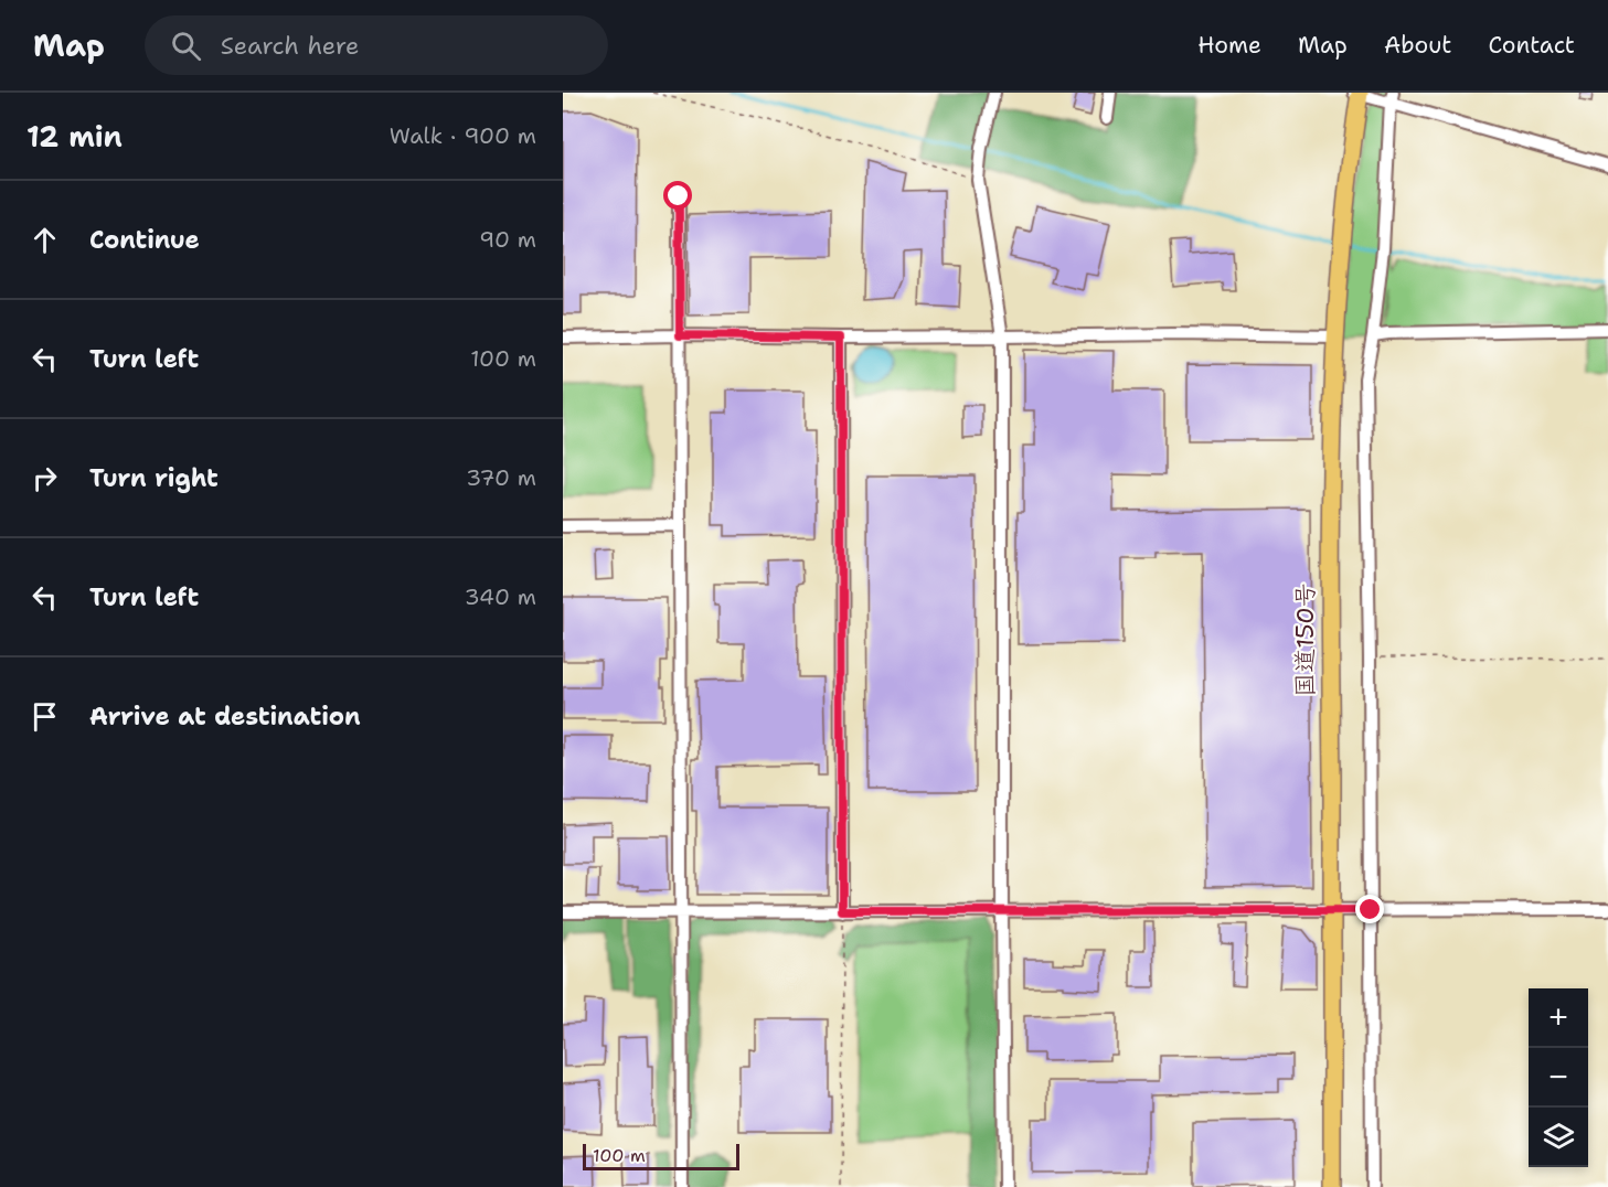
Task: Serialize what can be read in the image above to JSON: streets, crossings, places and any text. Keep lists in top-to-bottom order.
{
  "streets": {
    "highway": ["国道150号"]
  },
  "scale_bar": "100 m",
  "page": {
    "header": "Map",
    "search": "Search here",
    "nav": [
      "Home",
      "Map",
      "About",
      "Contact"
    ],
    "heading": ["12 min", "Walk · 900 m"],
    "list": [
      ["Continue", "90 m"],
      ["Turn left", "100 m"],
      ["Turn right", "370 m"],
      ["Turn left", "340 m"],
      "Arrive at destination"
    ],
    "map_buttons": ["+", "−"],
    "scale": "100 m"
  }
}
